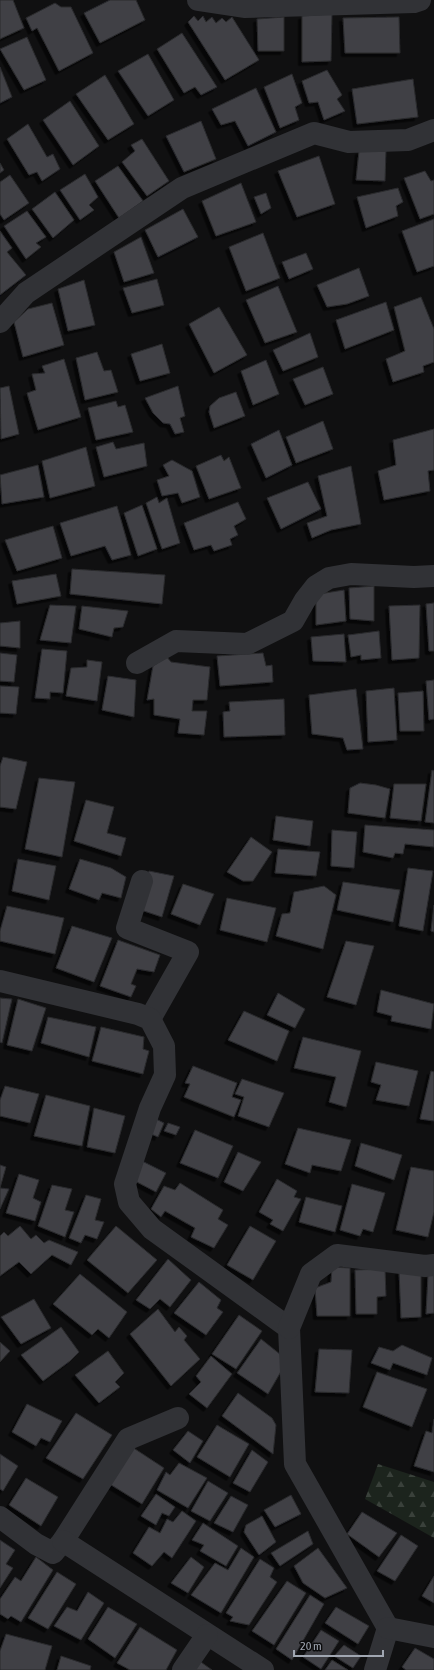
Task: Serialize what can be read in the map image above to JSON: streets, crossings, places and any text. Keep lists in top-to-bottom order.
{
  "scale_bar": "20 m"
}
